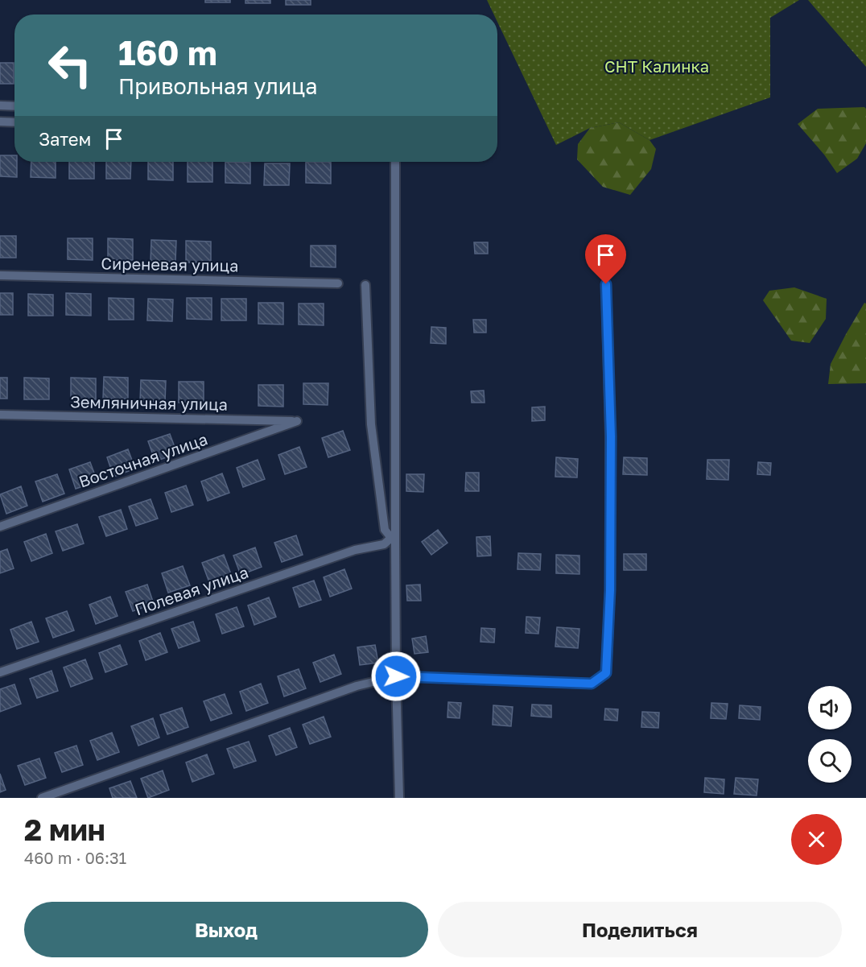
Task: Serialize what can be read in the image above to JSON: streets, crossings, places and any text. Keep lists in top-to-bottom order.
{
  "streets": {
    "street": [
      "Сиреневая улица",
      "Земляничная улица",
      "Восточная улица",
      "Полевая улица"
    ]
  },
  "crossings": [
    ["Земляничная улица", "Восточная улица"]
  ],
  "parks": ["СНТ Калинка"],
  "page": {
    "turn": ["160 m", "Привольная улица"],
    "then": "Затем",
    "heading": ["2 мин", "460 m · 06:31"],
    "buttons": ["Выход", "Поделиться"]
  }
}
